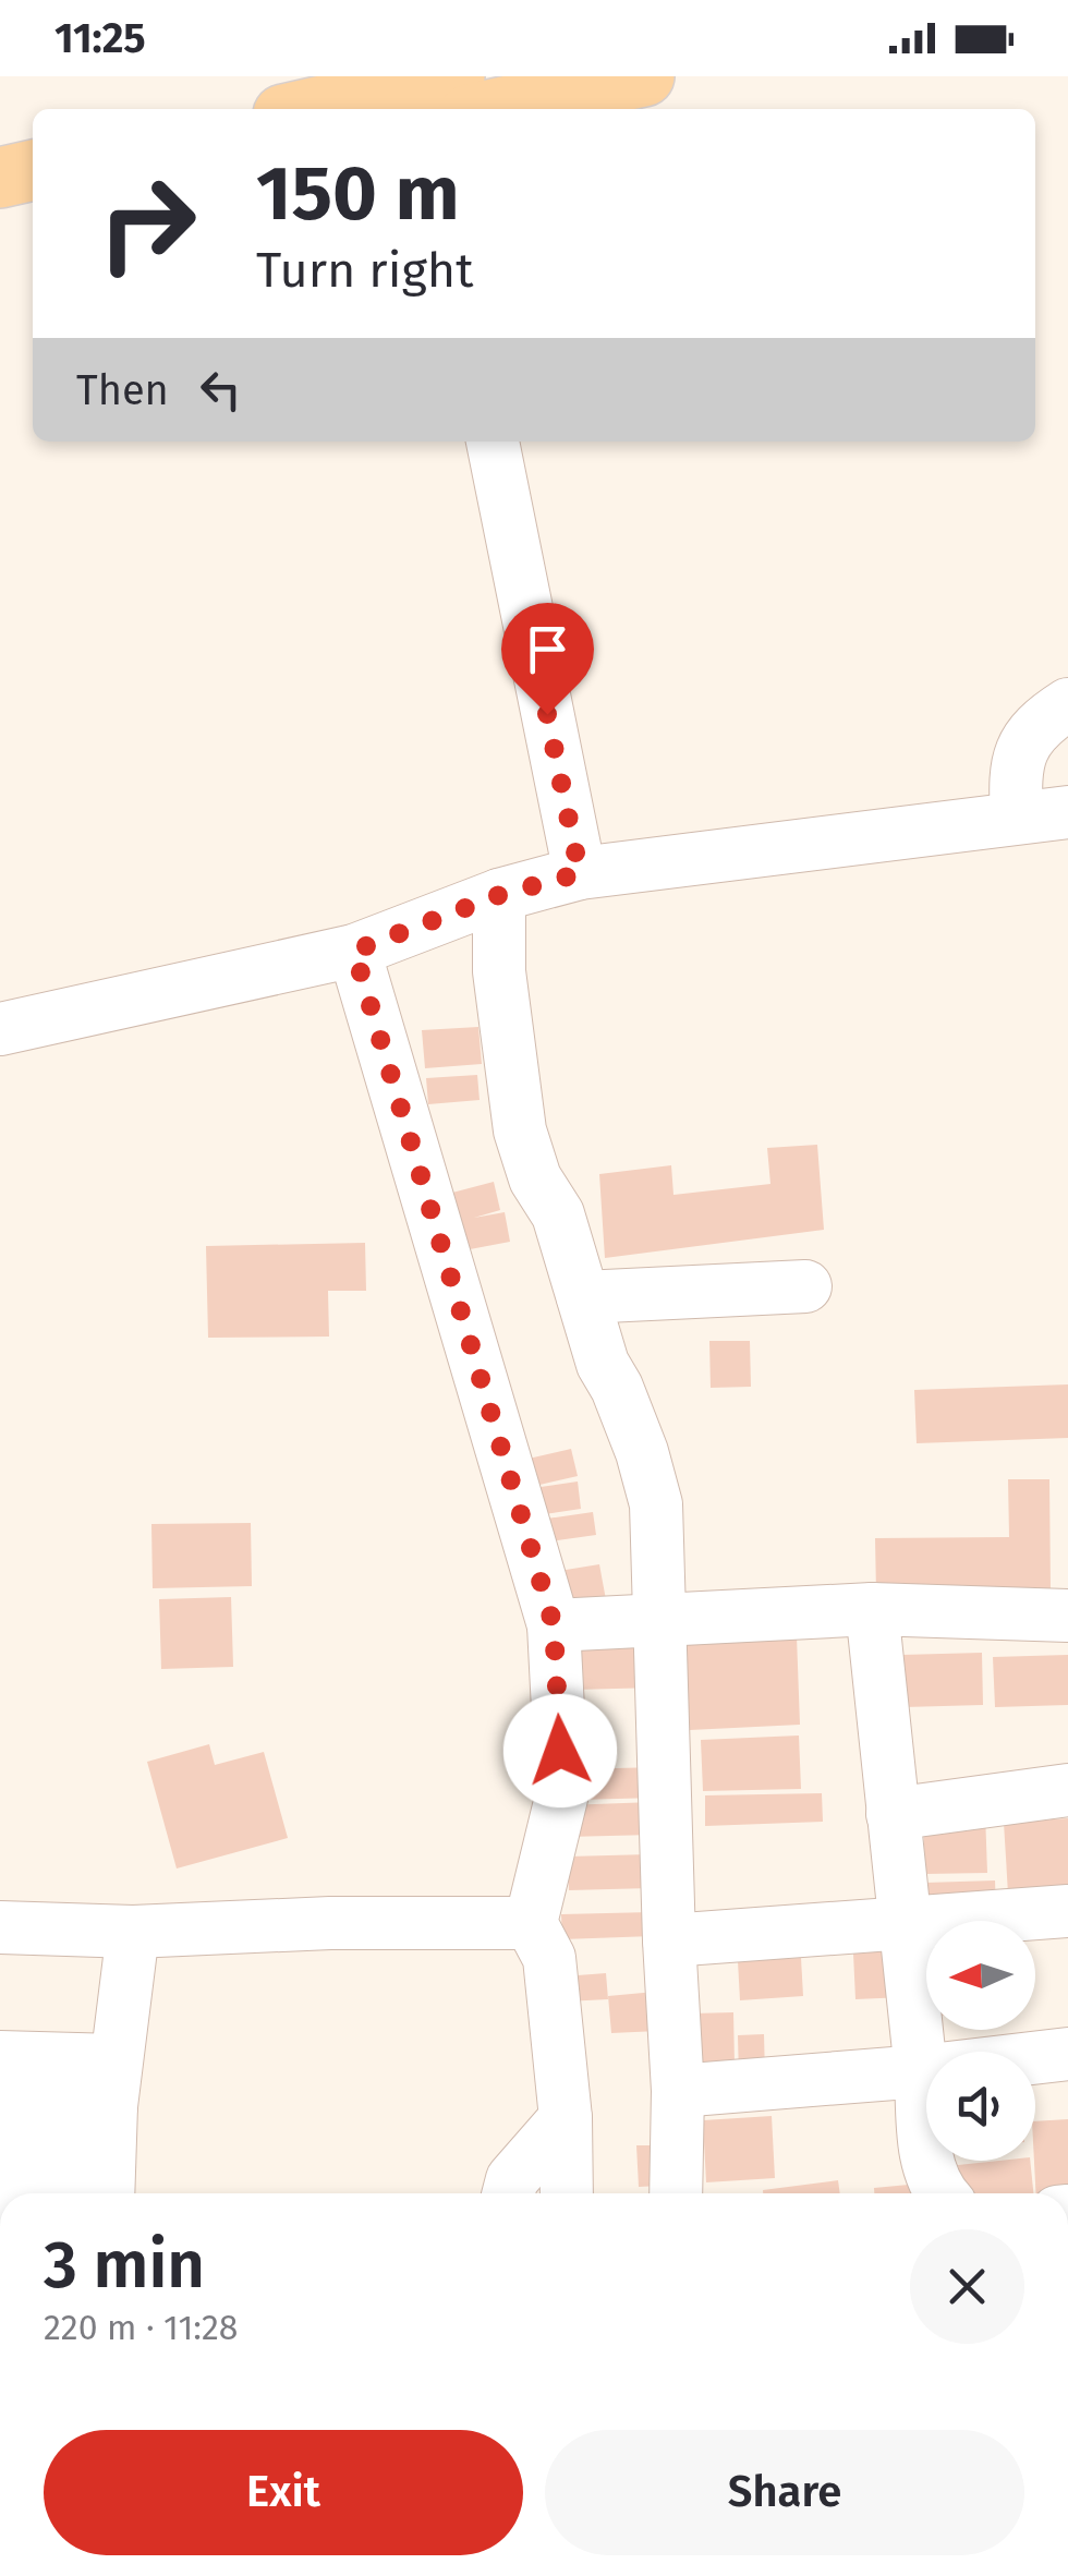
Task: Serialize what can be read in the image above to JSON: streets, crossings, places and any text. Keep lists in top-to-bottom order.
{
  "north": "left",
  "page": {
    "status": "11:25",
    "turn": ["150 m", "Turn right"],
    "then": "Then",
    "heading": ["3 min", "220 m · 11:28"],
    "buttons": ["Exit", "Share"]
  }
}
